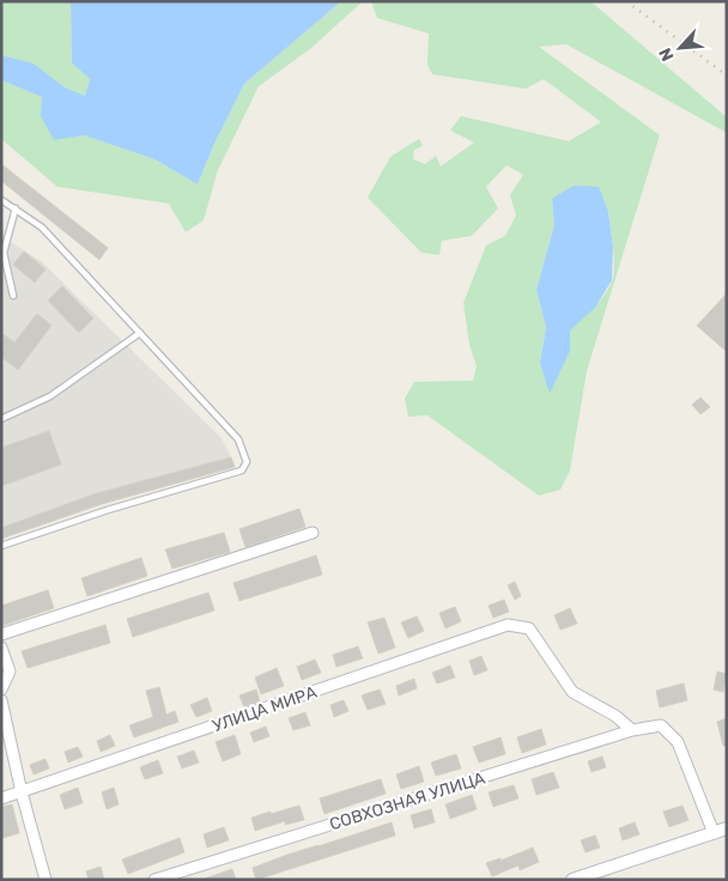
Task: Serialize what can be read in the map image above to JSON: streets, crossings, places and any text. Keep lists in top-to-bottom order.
{
  "streets": {
    "street": ["УЛИЦА МИРА", "СОВХОЗНАЯ УЛИЦА"]
  },
  "crossings": [
    ["УЛИЦА МИРА", "СОВХОЗНАЯ УЛИЦА"]
  ],
  "north": "bottom left"
}
